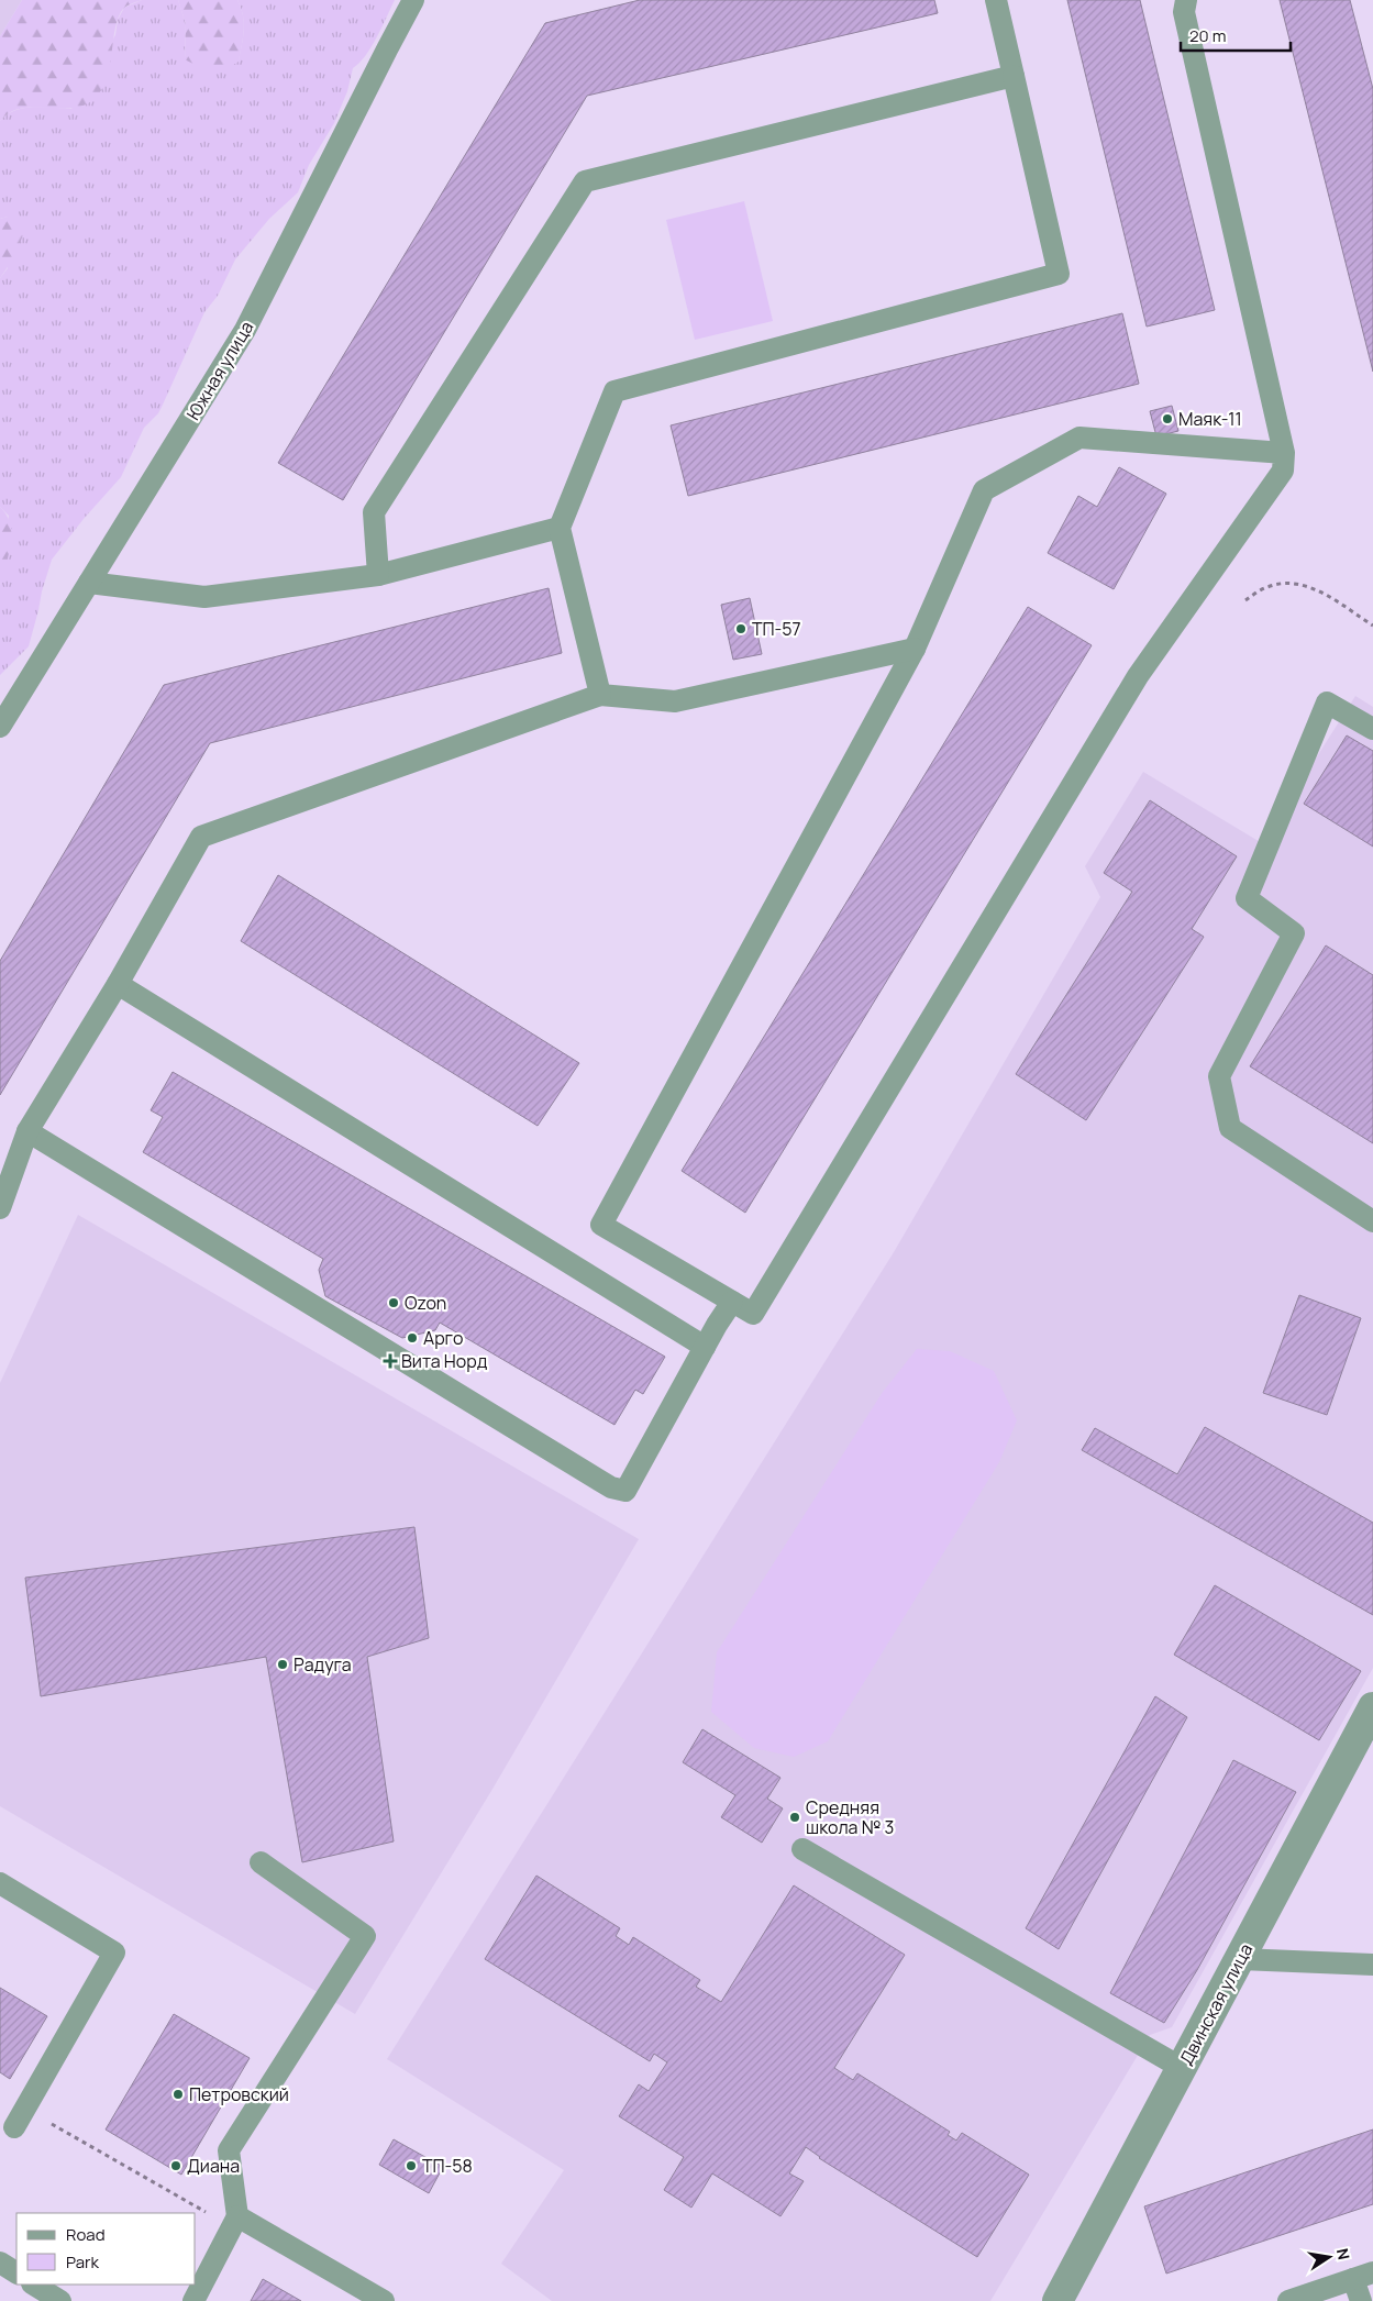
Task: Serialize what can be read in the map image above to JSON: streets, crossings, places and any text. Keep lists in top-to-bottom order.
{
  "streets": {
    "street": ["Двинская улица"],
    "lane": ["Южная улица"]
  },
  "places": {
    "other": [
      "Маяк-11",
      "ТП-57",
      "Ozon",
      "Арго",
      "Радуга",
      "Средняя школа № 3",
      "Петровский",
      "Диана",
      "ТП-58"
    ],
    "health": ["Вита Норд"]
  },
  "legend": ["Road", "Park"],
  "scale_bar": "20 m",
  "north": "right"
}
